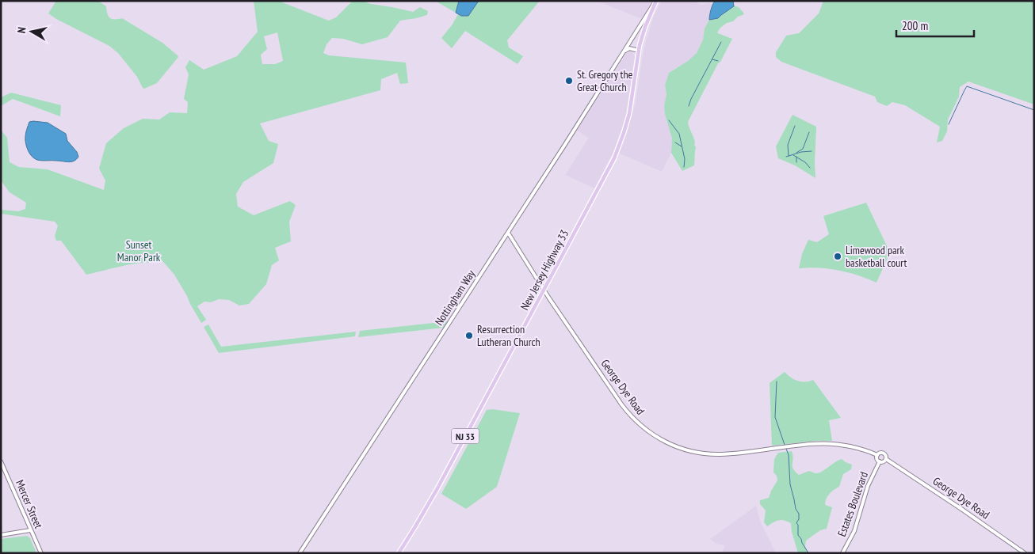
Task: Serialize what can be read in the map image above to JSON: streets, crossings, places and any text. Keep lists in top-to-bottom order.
{
  "streets": {
    "main road": ["New Jersey Highway 33", "NJ 33"],
    "street": [
      "Nottingham Way",
      "George Dye Road",
      "Mercer Street",
      "Estates Boulevard"
    ]
  },
  "crossings": [
    ["New Jersey Highway 33", "Nottingham Way"],
    ["New Jersey Highway 33", "George Dye Road"],
    ["Nottingham Way", "George Dye Road"],
    ["George Dye Road", "Estates Boulevard"]
  ],
  "parks": ["Sunset Manor Park"],
  "places": ["St. Gregory the Great Church", "Limewood park basketball court", "Resurrection Lutheran Church"],
  "scale_bar": "200 m",
  "north": "left"
}
